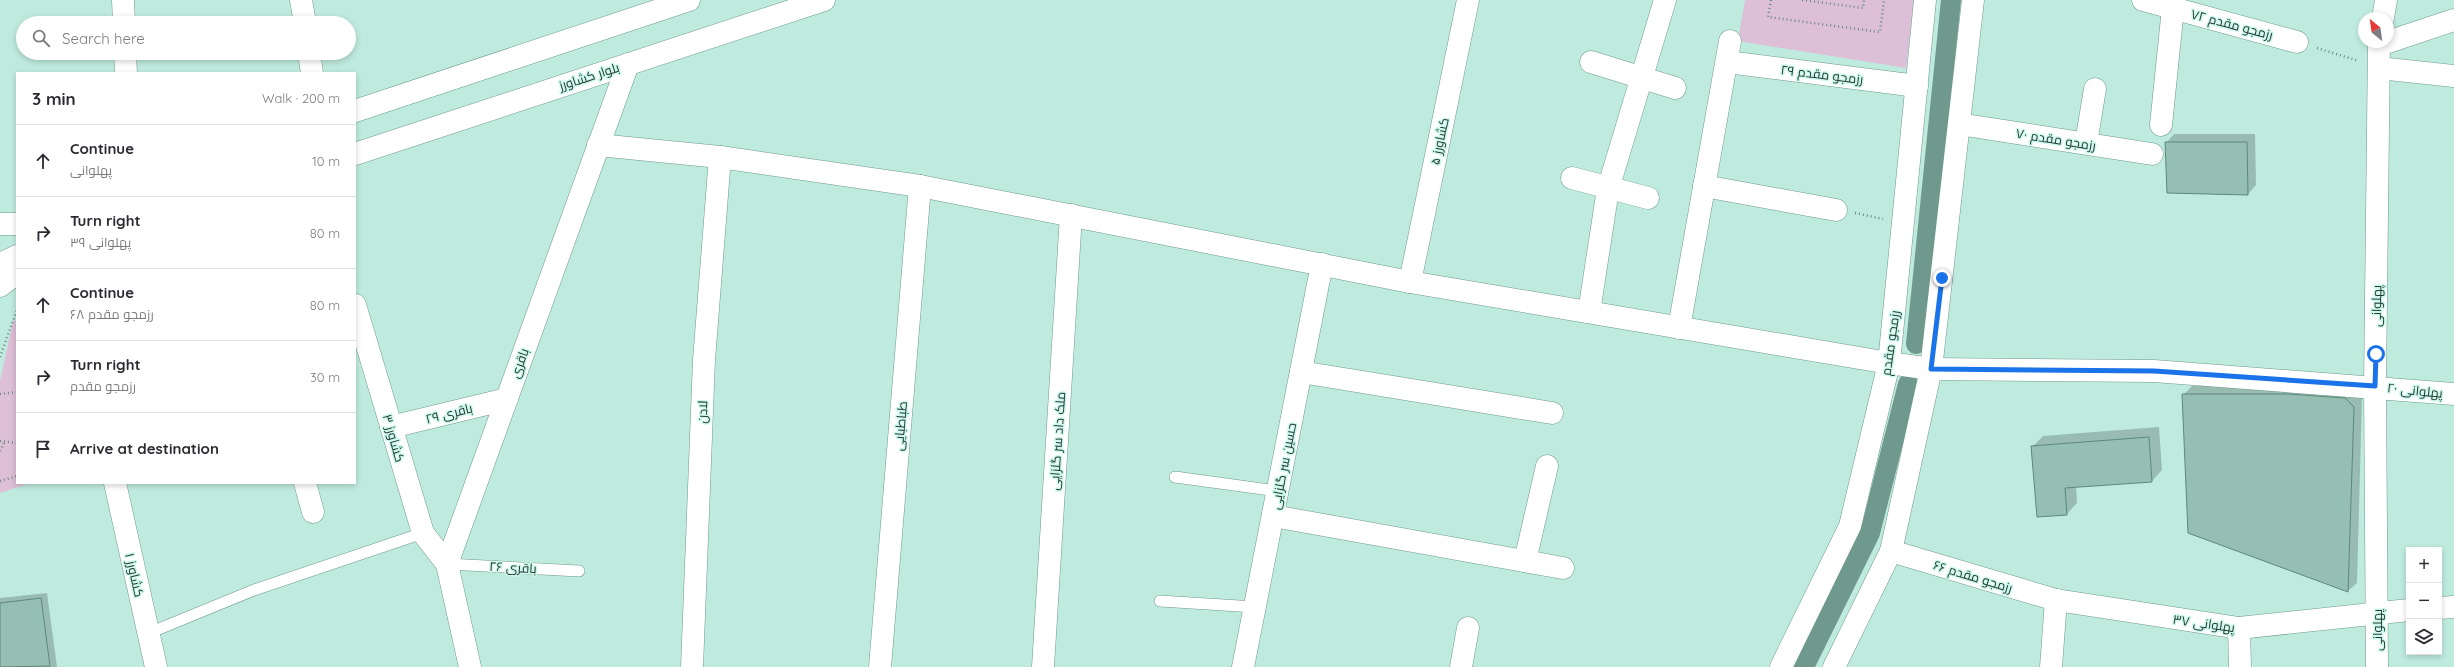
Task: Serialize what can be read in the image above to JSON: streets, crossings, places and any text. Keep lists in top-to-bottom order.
{
  "streets": {
    "street": [
      "رزمجو مقدم ۷۲",
      "رزمجو مقدم ۲۹",
      "بلوار کشاورز",
      "رزمجو مقدم ۷۰",
      "کشاورز ۵",
      "پهلوانی",
      "رزمجو مقدم",
      "باقری",
      "پهلوانی ۲۰",
      "لادن",
      "باقری ۲۹",
      "طباطبایی",
      "کشاورز ۳",
      "ملک داد سر گلزایی",
      "حسین سر گلزایی",
      "کشاورز ۱",
      "رزمجو مقدم ۶۶",
      "پهلوانی ۳۷"
    ],
    "lane": ["باقری ۲۶"]
  },
  "crossings": [
    ["رزمجو مقدم ۲۹", "رزمجو مقدم"],
    ["بلوار کشاورز", "باقری"],
    ["کشاورز ۵", "پهلوانی ۲۰"],
    ["پهلوانی", "پهلوانی ۲۰"],
    ["پهلوانی", "پهلوانی ۳۷"],
    ["رزمجو مقدم", "پهلوانی ۲۰"],
    ["باقری", "پهلوانی ۲۰"],
    ["باقری", "باقری ۲۹"],
    ["باقری", "کشاورز ۳"],
    ["باقری", "باقری ۲۶"],
    ["پهلوانی ۲۰", "لادن"],
    ["پهلوانی ۲۰", "طباطبایی"],
    ["پهلوانی ۲۰", "ملک داد سر گلزایی"],
    ["پهلوانی ۲۰", "حسین سر گلزایی"],
    ["باقری ۲۹", "کشاورز ۳"],
    ["کشاورز ۳", "باقری ۲۶"],
    ["رزمجو مقدم ۶۶", "پهلوانی ۳۷"]
  ],
  "north": "top left",
  "page": {
    "search": "Search here",
    "heading": ["3 min", "Walk · 200 m"],
    "list": [
      ["Continue", "پهلوانی", "10 m"],
      ["Turn right", "پهلوانی ۳۹", "80 m"],
      ["Continue", "رزمجو مقدم ۶۸", "80 m"],
      ["Turn right", "رزمجو مقدم", "30 m"],
      "Arrive at destination"
    ],
    "map_buttons": ["+", "−"]
  }
}
